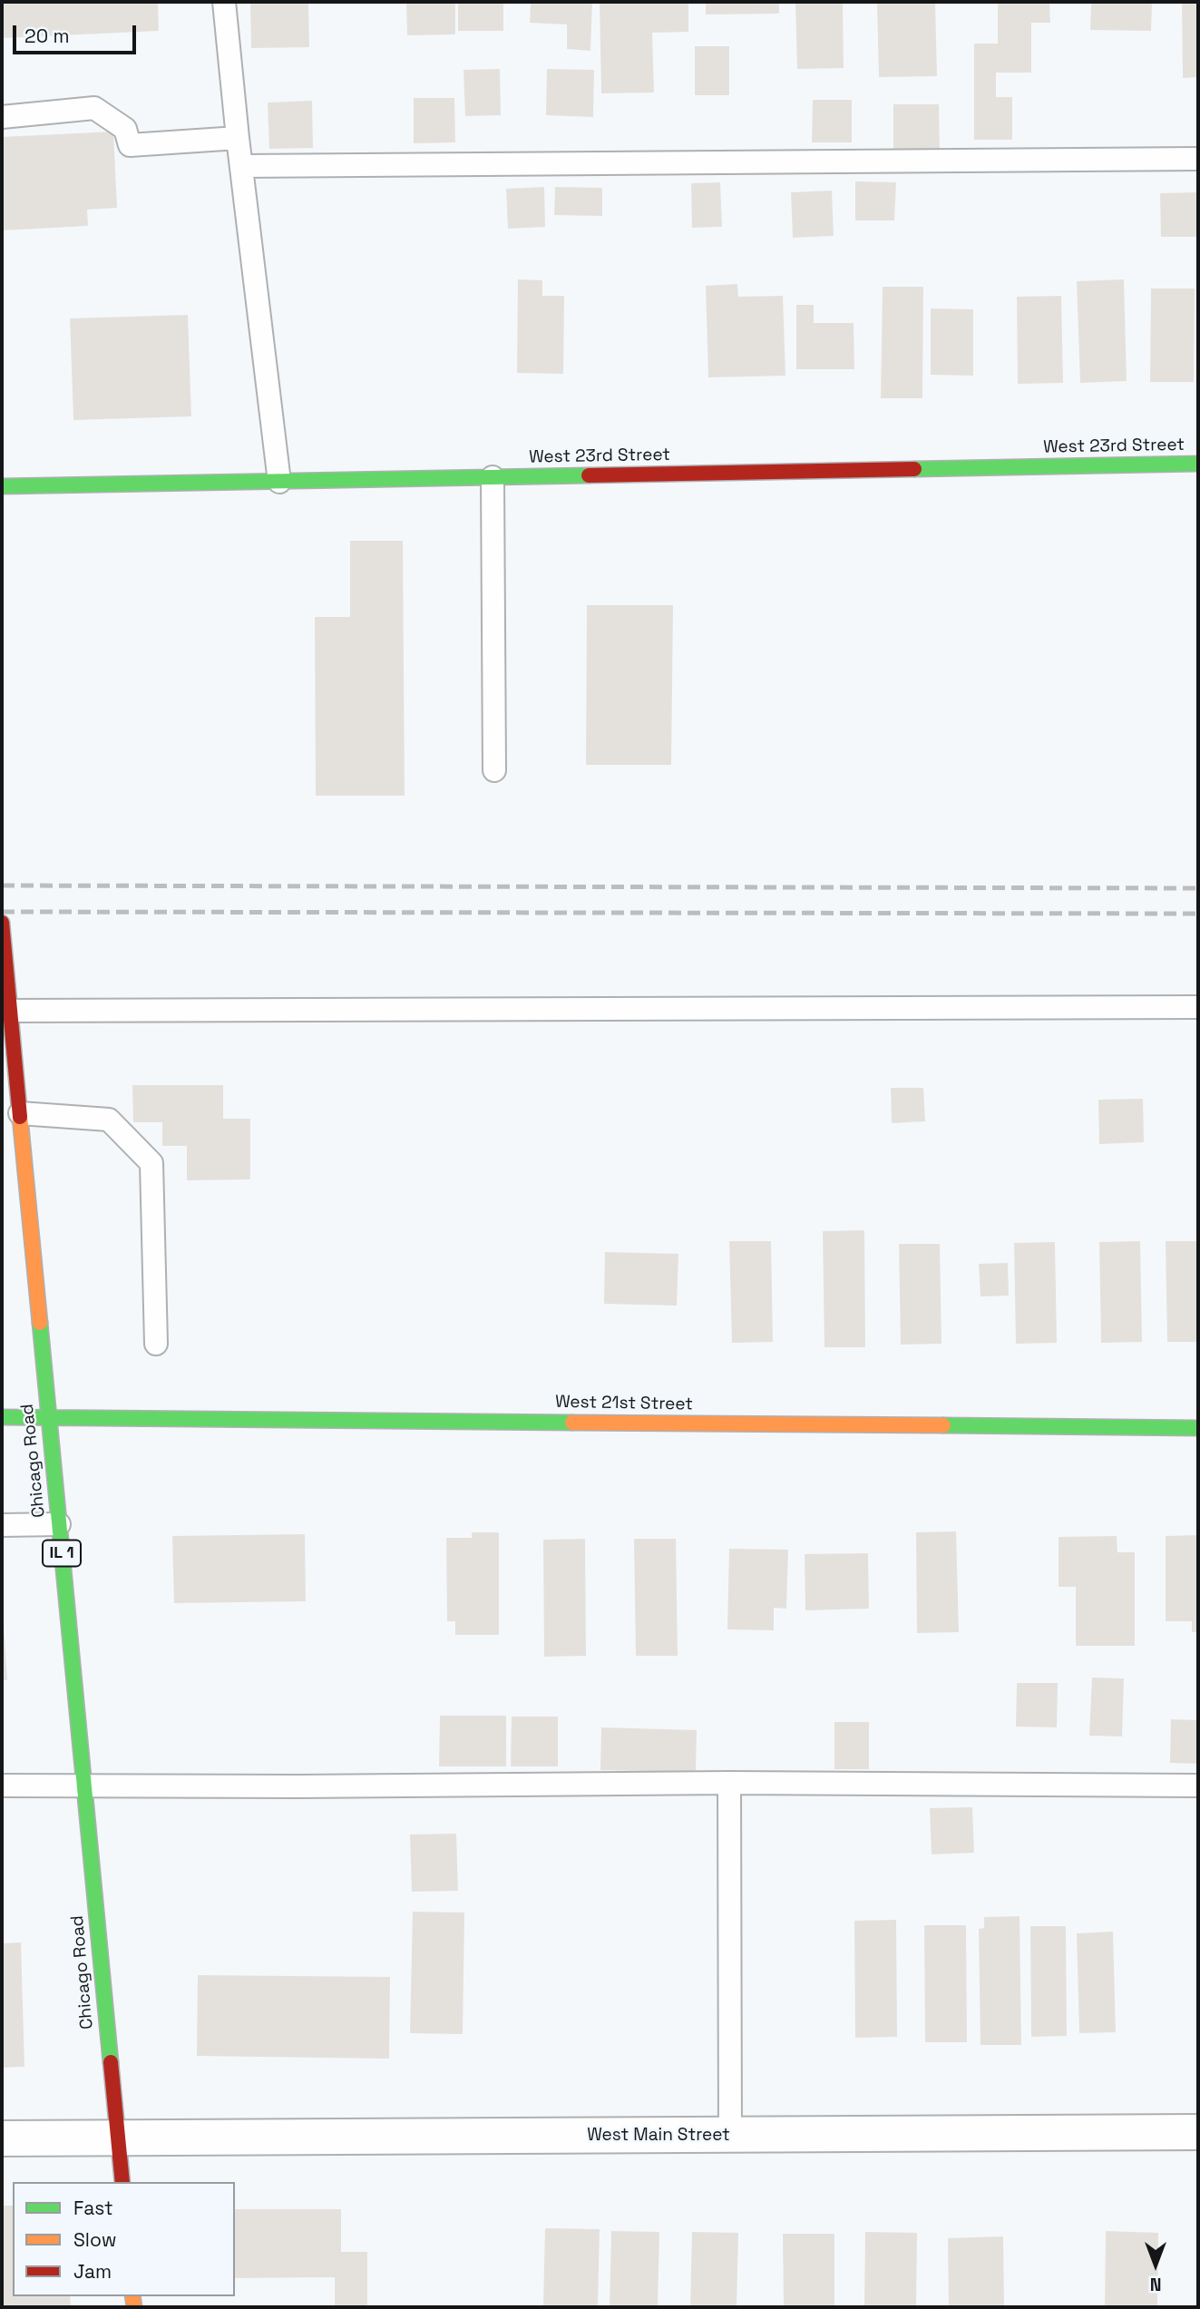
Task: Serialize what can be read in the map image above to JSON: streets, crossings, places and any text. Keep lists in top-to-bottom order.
{
  "streets": {
    "street": [
      "West 23rd Street",
      "West 21st Street",
      "Chicago Road",
      "IL 1",
      "West Main Street"
    ]
  },
  "crossings": [
    ["West 21st Street", "Chicago Road"],
    ["Chicago Road", "West Main Street"]
  ],
  "legend": ["Fast", "Slow", "Jam"],
  "scale_bar": "20 m",
  "north": "bottom"
}
